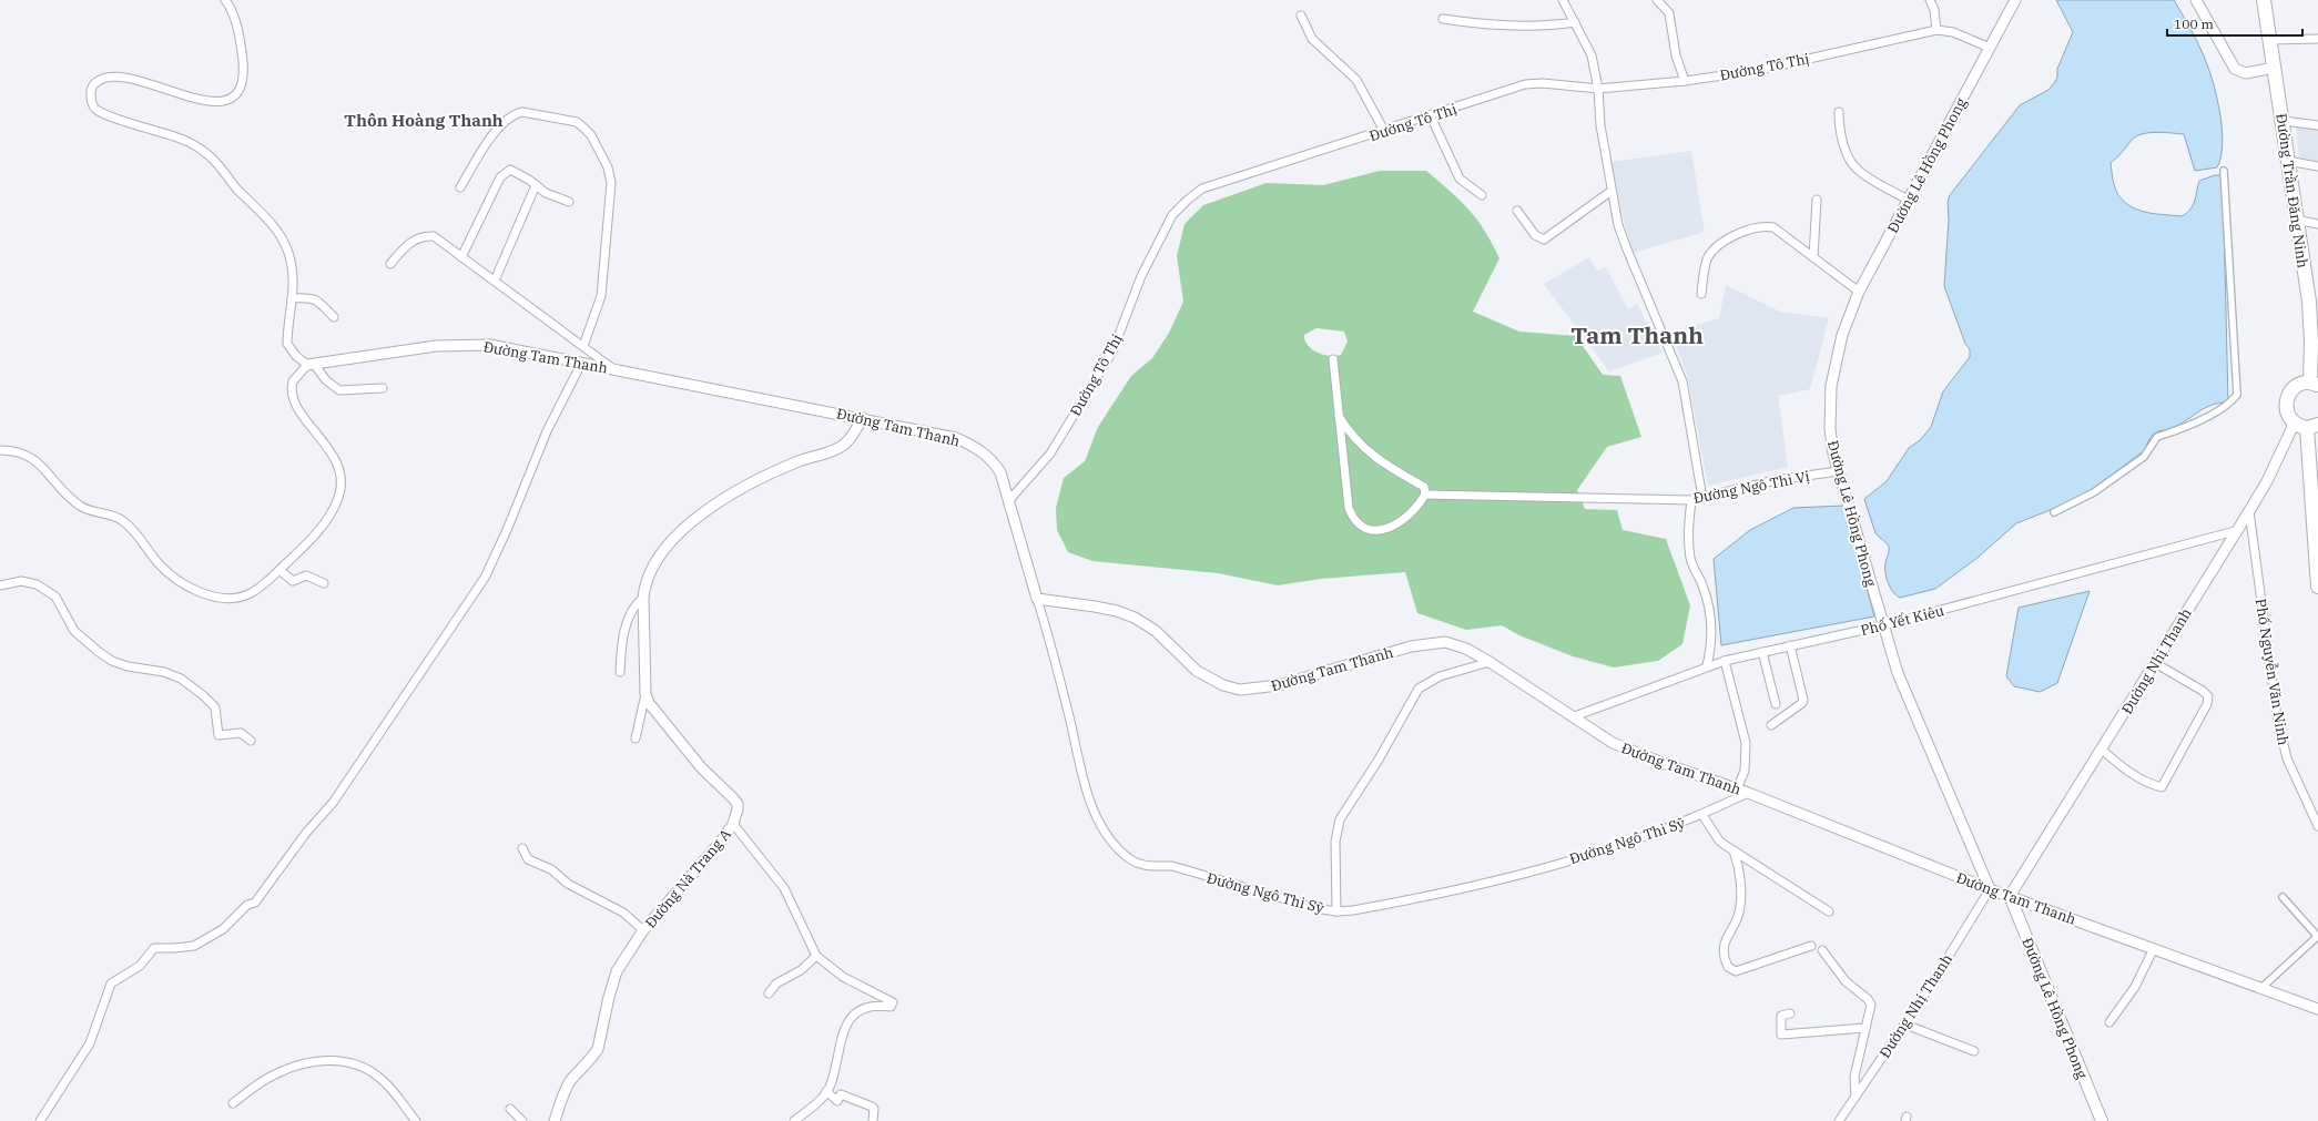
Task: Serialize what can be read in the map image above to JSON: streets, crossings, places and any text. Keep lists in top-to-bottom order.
{
  "streets": {
    "main road": ["Đường Lê Hồng Phong", "Đường Trần Đăng Ninh"],
    "street": [
      "Đường Tô Thị",
      "Đường Tam Thanh",
      "Đường Ngô Thì Vị",
      "Phố Yết Kiêu",
      "Đường Nhị Thanh",
      "Phố Nguyễn Văn Ninh",
      "Đường Ngô Thì Sỹ",
      "Đường Nà Trang A"
    ]
  },
  "crossings": [
    ["Đường Tô Thị", "Đường Lê Hồng Phong"],
    ["Đường Tô Thị", "Đường Tam Thanh"],
    ["Đường Lê Hồng Phong", "Đường Tam Thanh"],
    ["Đường Lê Hồng Phong", "Đường Ngô Thì Vị"],
    ["Đường Lê Hồng Phong", "Phố Yết Kiêu"],
    ["Đường Lê Hồng Phong", "Đường Nhị Thanh"],
    ["Đường Tam Thanh", "Phố Yết Kiêu"],
    ["Đường Tam Thanh", "Đường Nhị Thanh"],
    ["Đường Tam Thanh", "Đường Ngô Thì Sỹ"],
    ["Đường Tam Thanh", "Đường Nà Trang A"],
    ["Phố Yết Kiêu", "Đường Nhị Thanh"],
    ["Đường Nhị Thanh", "Phố Nguyễn Văn Ninh"]
  ],
  "districts": ["Thôn Hoàng Thanh", "Tam Thanh"],
  "scale_bar": "100 m"
}
